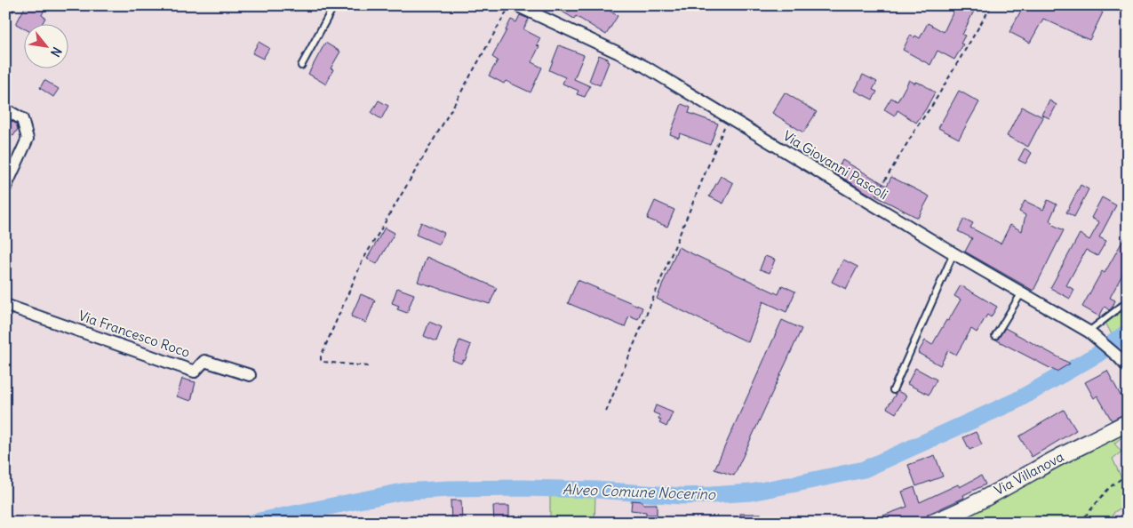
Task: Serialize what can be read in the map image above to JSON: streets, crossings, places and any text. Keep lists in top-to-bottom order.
{
  "streets": {
    "main road": ["Via Villanova"],
    "street": ["Via Giovanni Pascoli", "Via Francesco Roco"]
  },
  "water": ["Alveo Comune Nocerino"],
  "north": "bottom right"
}
